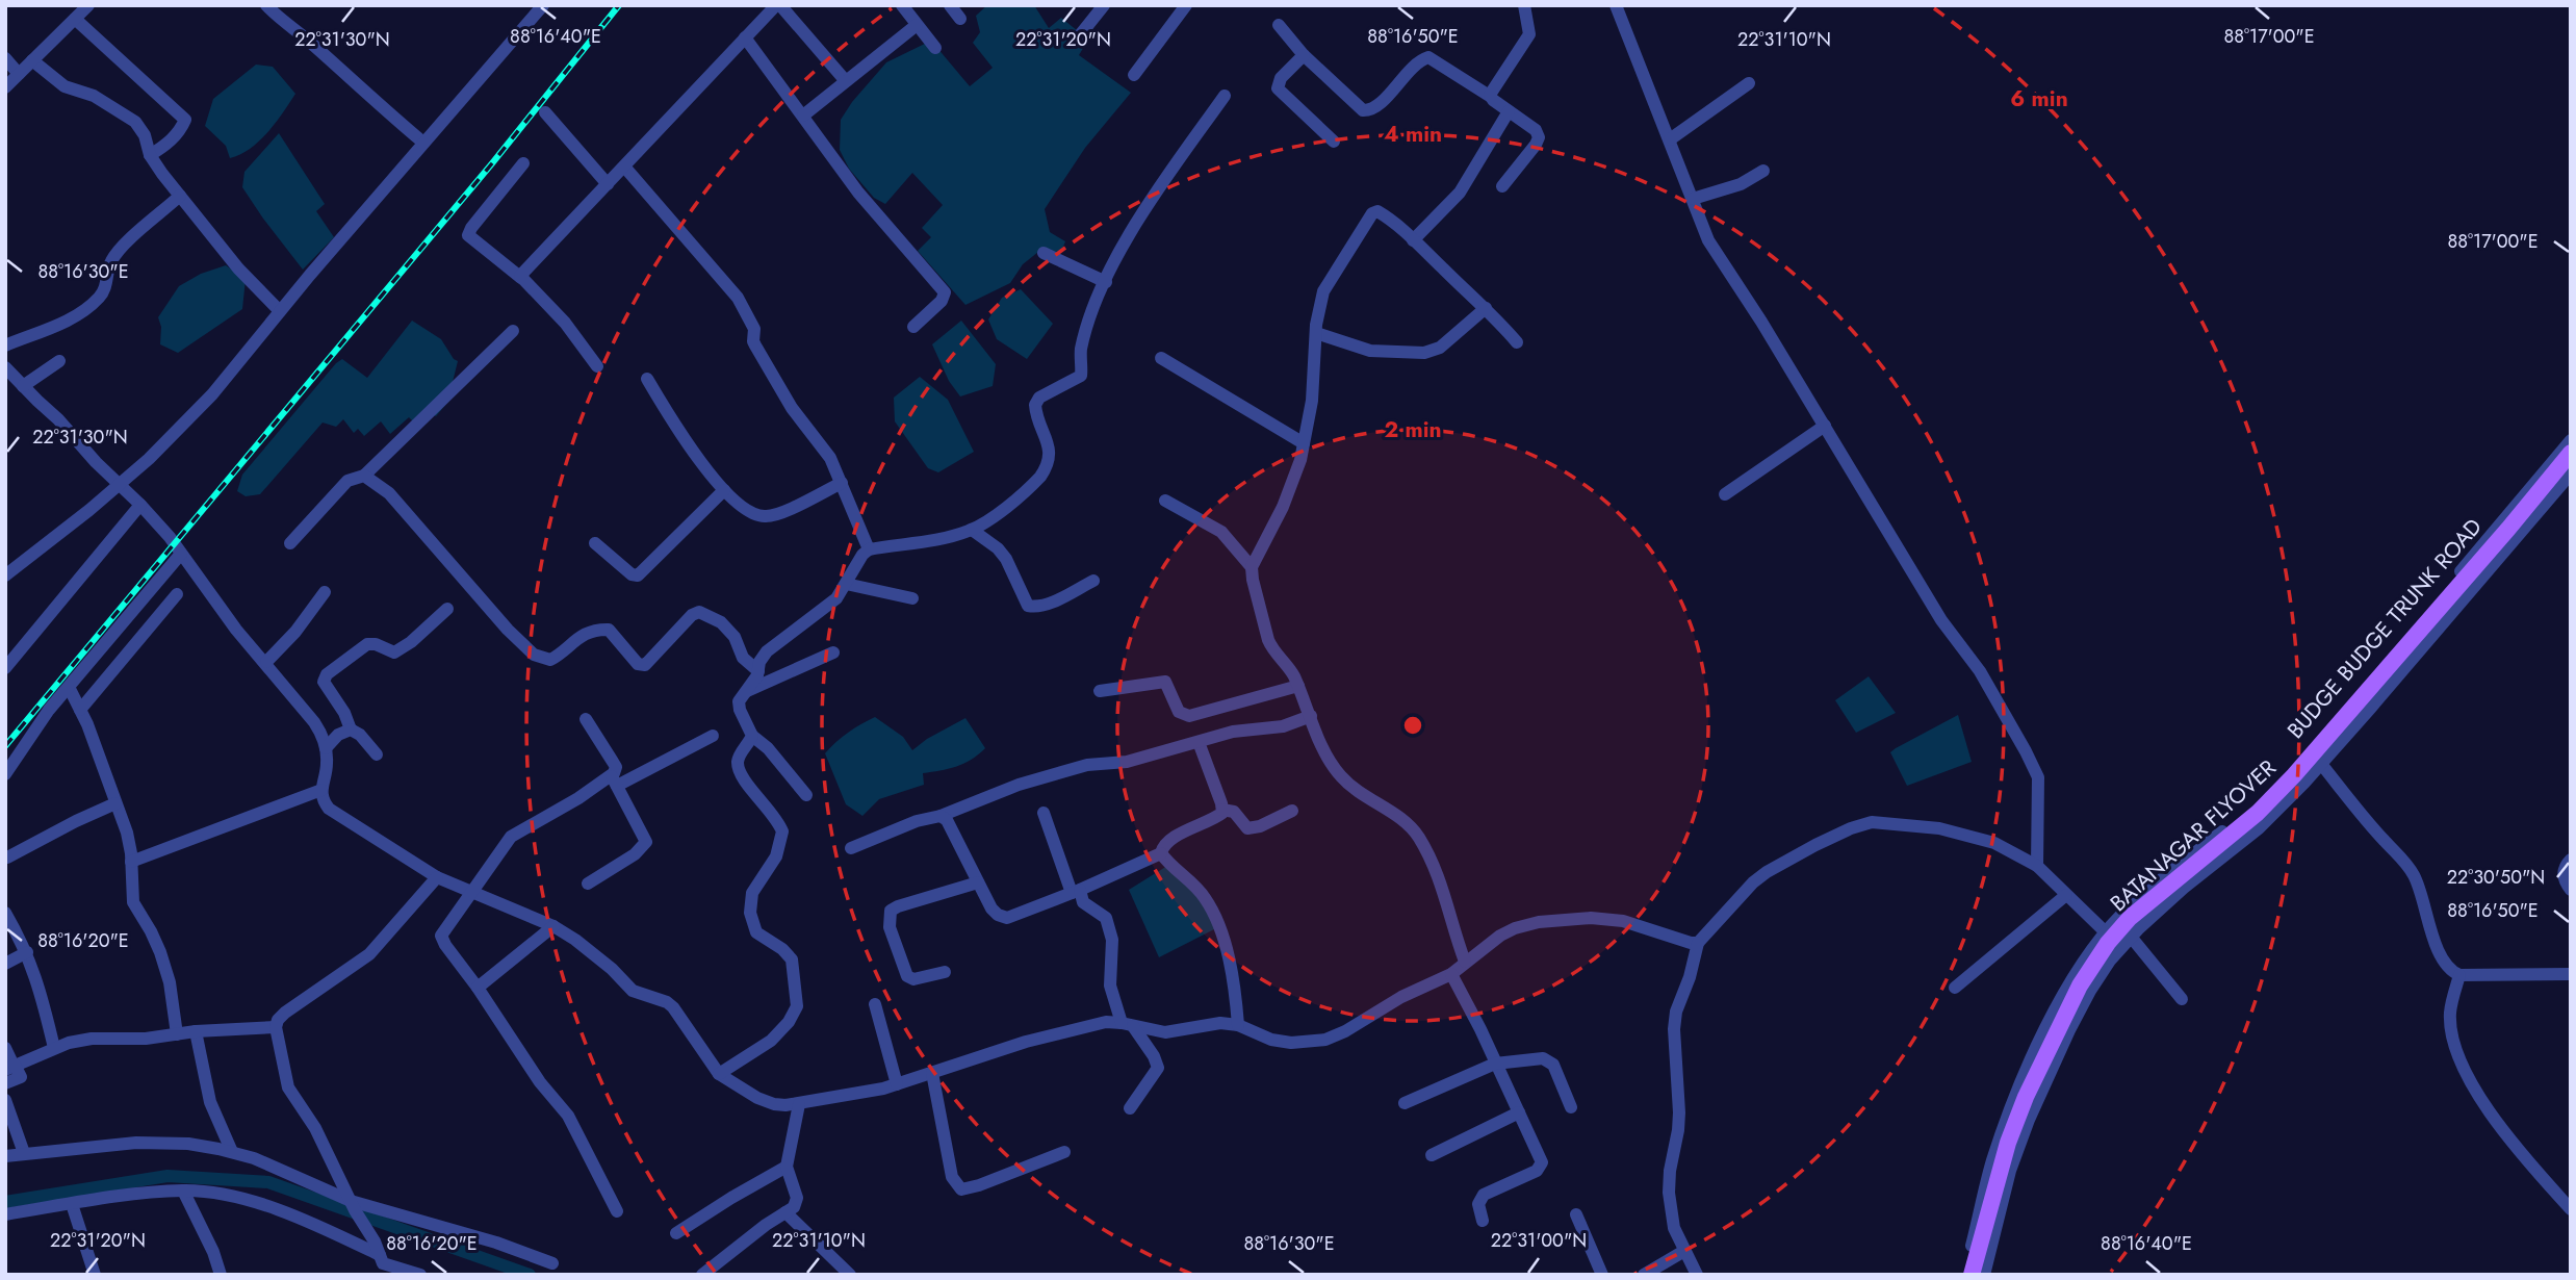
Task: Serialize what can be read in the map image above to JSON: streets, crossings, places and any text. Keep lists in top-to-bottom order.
{
  "streets": {
    "main road": ["BATANAGAR FLYOVER"],
    "street": ["BUDGE BUDGE TRUNK ROAD"]
  },
  "crossings": [
    ["BUDGE BUDGE TRUNK ROAD", "BATANAGAR FLYOVER"]
  ],
  "coordinates": [
    "88°16'40\"E",
    "88°16'50\"E",
    "88°17'00\"E",
    "22°31'30\"N",
    "22°31'20\"N",
    "22°31'10\"N",
    "88°16'30\"E",
    "22°30'50\"N",
    "88°16'20\"E",
    "22°31'00\"N"
  ],
  "rings": ["6 min", "4 min", "2 min"]
}
